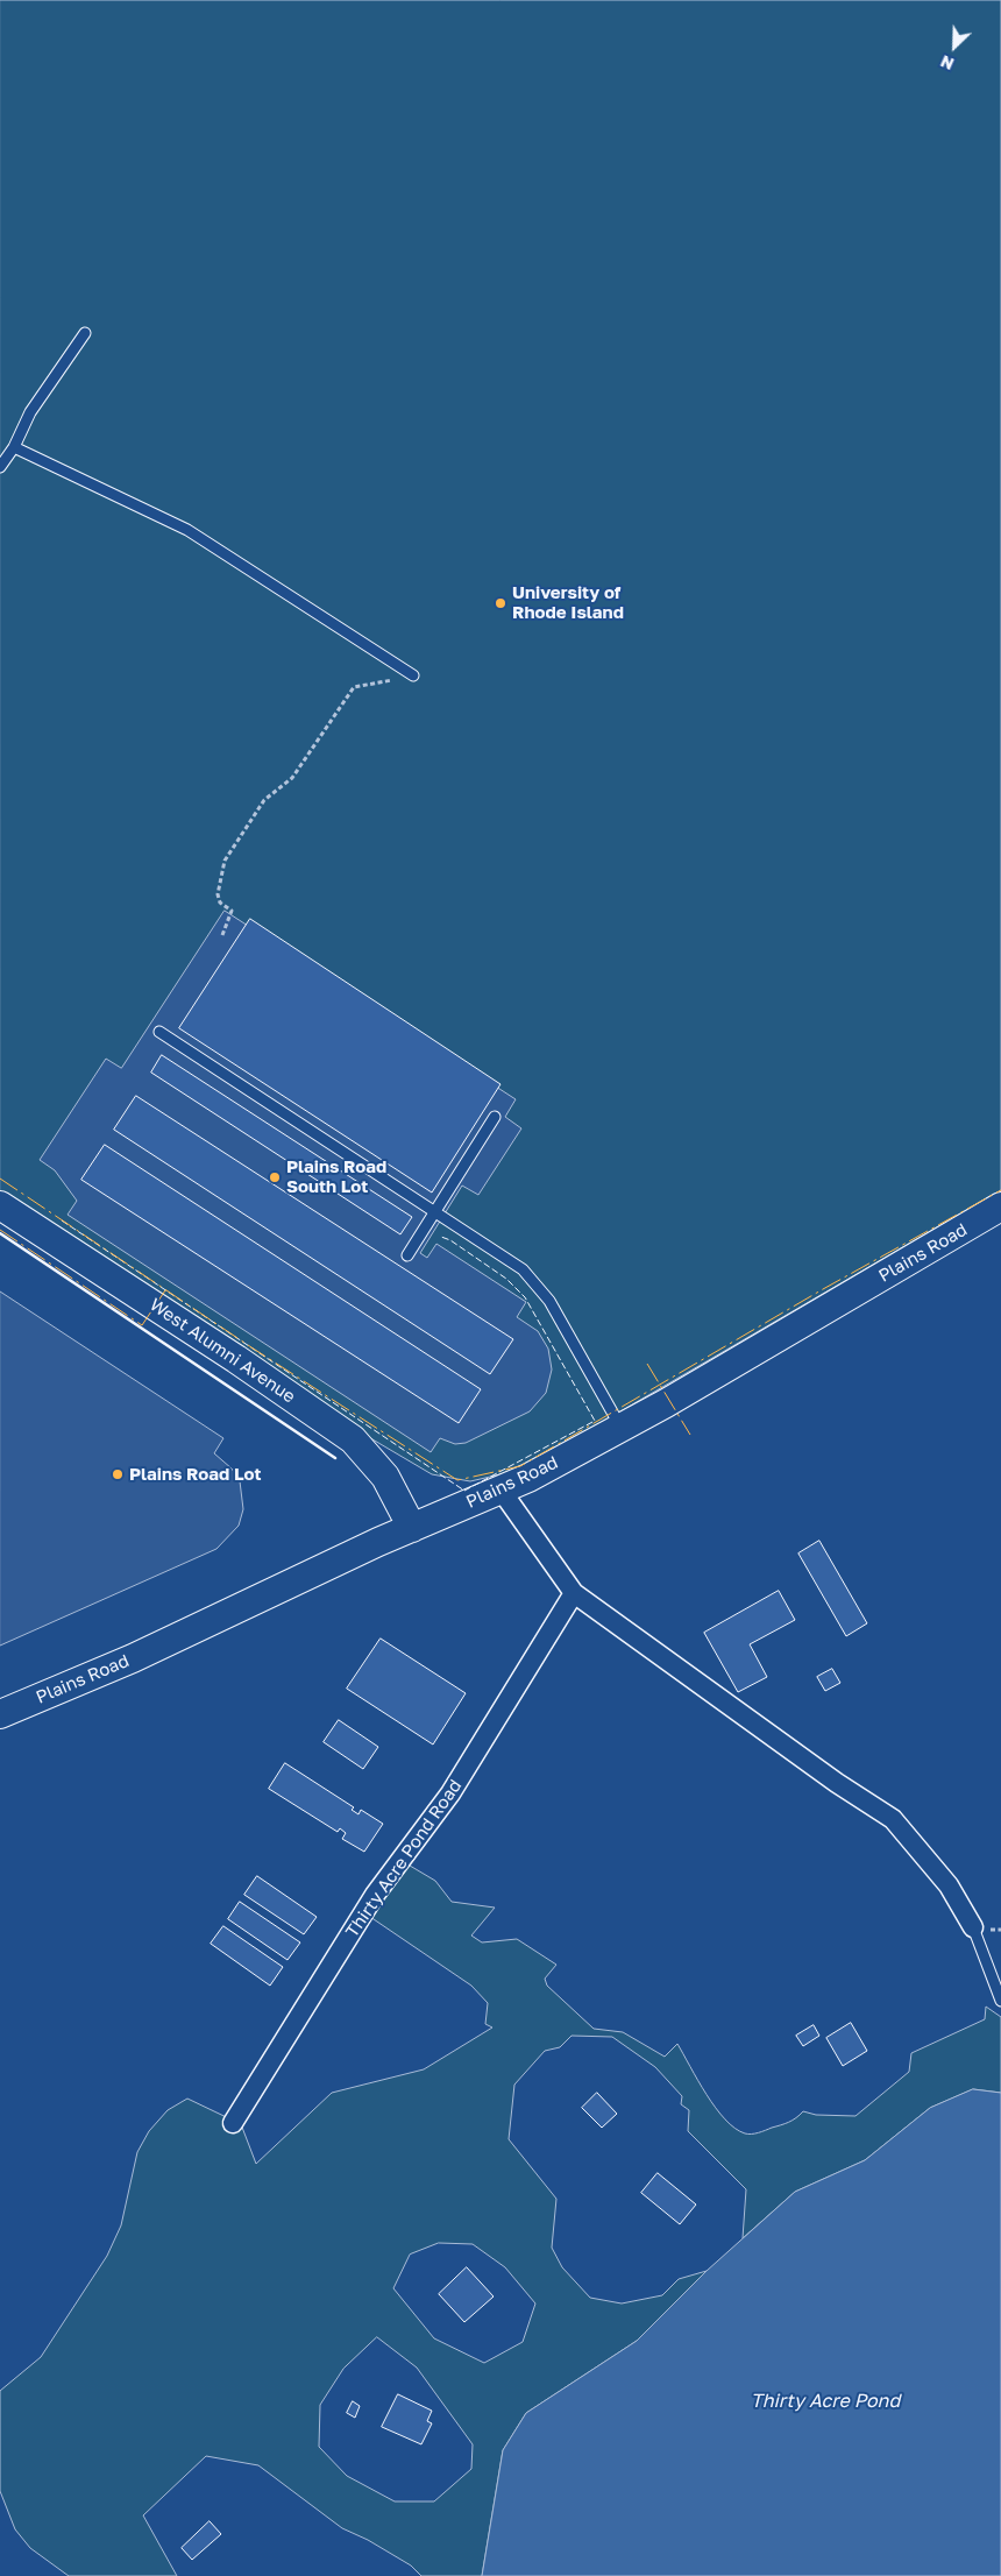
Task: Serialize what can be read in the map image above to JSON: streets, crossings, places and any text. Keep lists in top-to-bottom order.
{
  "streets": {
    "street": ["Plains Road", "West Alumni Avenue", "Thirty Acre Pond Road"]
  },
  "crossings": [
    ["Plains Road", "West Alumni Avenue"]
  ],
  "water": ["Thirty Acre Pond"],
  "places": ["University of Rhode Island", "Plains Road South Lot", "Plains Road Lot"],
  "north": "bottom left"
}
